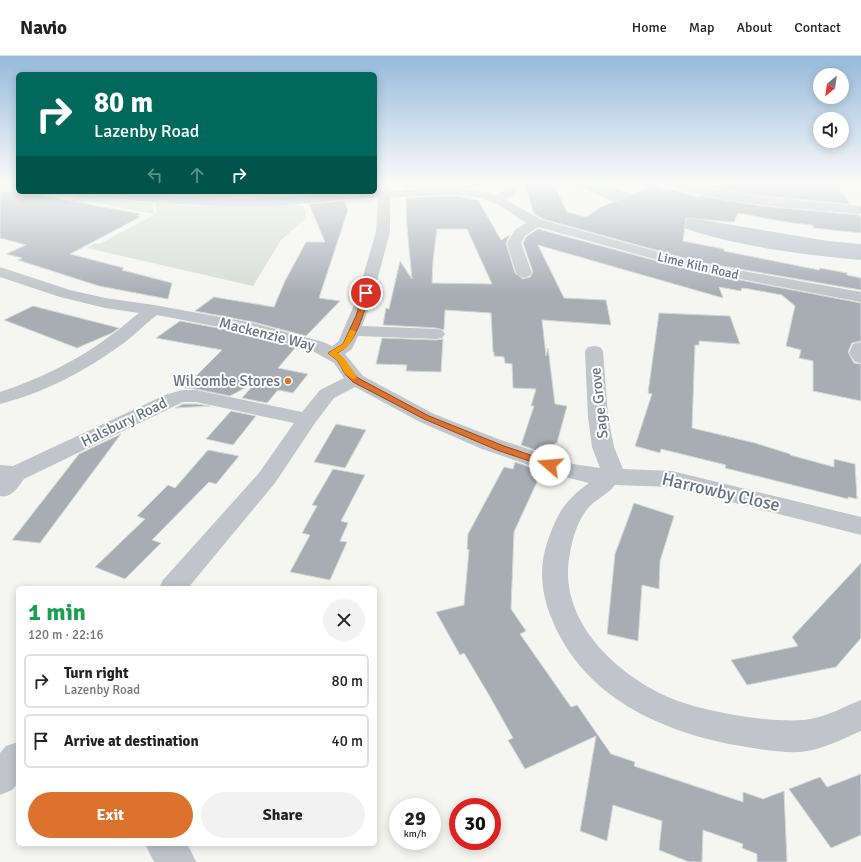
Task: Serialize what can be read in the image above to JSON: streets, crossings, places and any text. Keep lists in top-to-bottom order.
{
  "streets": {
    "street": [
      "Lime Kiln Road",
      "Mackenzie Way",
      "Sage Grove",
      "Halsbury Road",
      "Harrowby Close"
    ]
  },
  "crossings": [
    ["Mackenzie Way", "Sage Grove"],
    ["Mackenzie Way", "Harrowby Close"],
    ["Sage Grove", "Harrowby Close"]
  ],
  "places": ["Wilcombe Stores"],
  "north": "bottom left",
  "page": {
    "header": "Navio",
    "nav": [
      "Home",
      "Map",
      "About",
      "Contact"
    ],
    "turn": ["80 m", "Lazenby Road"],
    "heading": ["1 min", "120 m · 22:16"],
    "list": [
      {
        "name": "Turn right",
        "note": "Lazenby Road",
        "value": "80 m"
      },
      {
        "name": "Arrive at destination",
        "value": "40 m"
      }
    ],
    "buttons": ["Exit", "Share"],
    "speed": "29 km/h",
    "limit": "30"
  }
}
